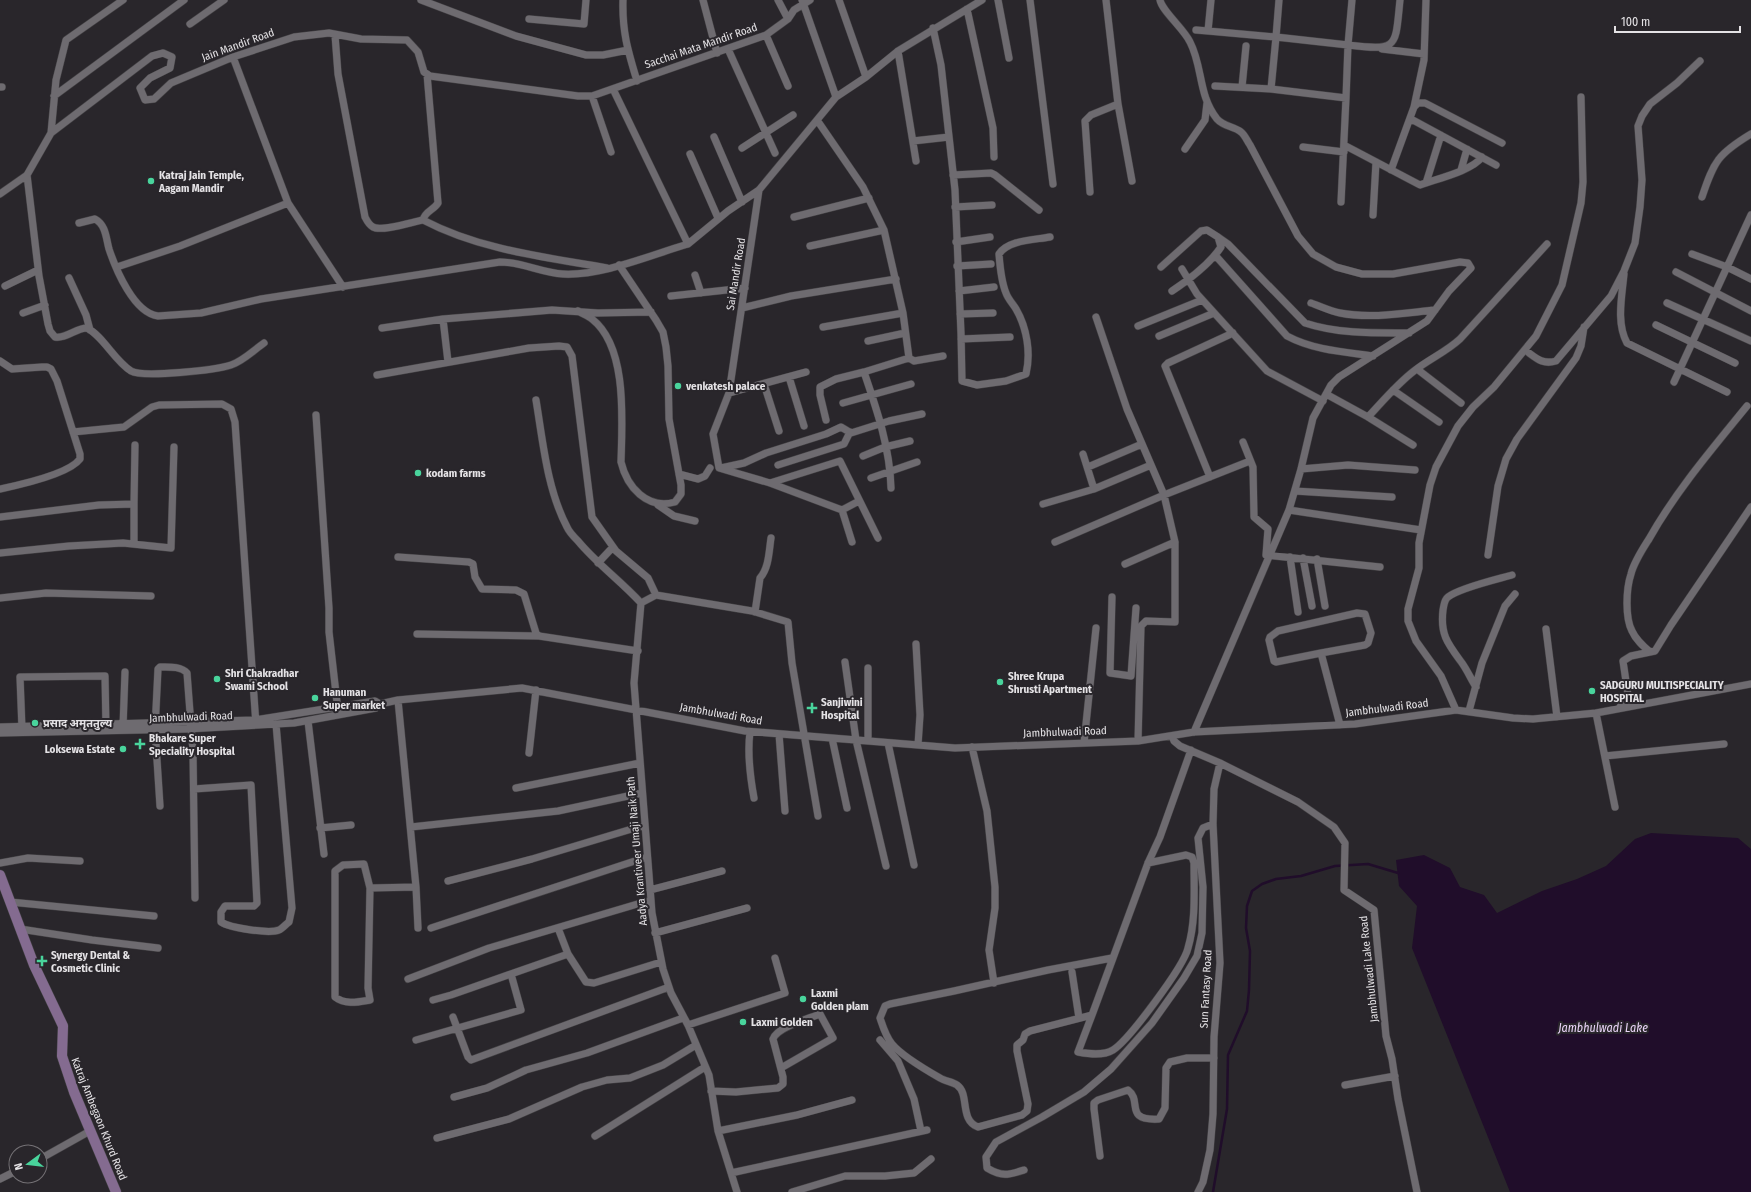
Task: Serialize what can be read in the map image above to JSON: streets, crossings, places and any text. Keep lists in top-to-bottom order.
{
  "streets": {
    "street": [
      "Jain Mandir Road",
      "Sacchai Mata Mandir Road",
      "Sai Mandir Road",
      "Jambhulwadi Road",
      "Aadya Krantiveer Umaji Naik Path",
      "Jambhulwadi Lake Road",
      "Sun Fantasy Road",
      "Katraj Ambegaon Khurd Road"
    ]
  },
  "crossings": [
    ["Jambhulwadi Road", "Aadya Krantiveer Umaji Naik Path"],
    ["Jambhulwadi Road", "Jambhulwadi Lake Road"],
    ["Jambhulwadi Lake Road", "Sun Fantasy Road"]
  ],
  "water": ["Jambhulwadi Lake"],
  "places": {
    "other": [
      "Katraj Jain Temple, Aagam Mandir",
      "venkatesh palace",
      "kodam farms",
      "Shri Chakradhar Swami School",
      "Shree Krupa Shrusti Apartment",
      "SADGURU MULTISPECIALITY HOSPITAL",
      "Hanuman Super market",
      "प्रसाद अमृततुल्य",
      "Loksewa Estate",
      "Laxmi Golden plam",
      "Laxmi Golden"
    ],
    "health": ["Sanjiwini Hospital", "Bhakare Super Speciality Hospital", "Synergy Dental & Cosmetic Clinic"]
  },
  "scale_bar": "100 m",
  "north": "left"
}
